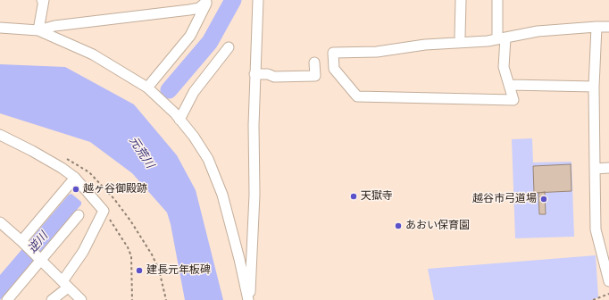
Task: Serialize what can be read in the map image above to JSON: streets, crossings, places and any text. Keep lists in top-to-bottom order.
{
  "water": ["元荒川", "逆川"],
  "places": [
    "越ヶ谷御殿跡",
    "天獄寺",
    "越谷市弓道場",
    "あおい保育園",
    "建長元年板碑"
  ]
}
